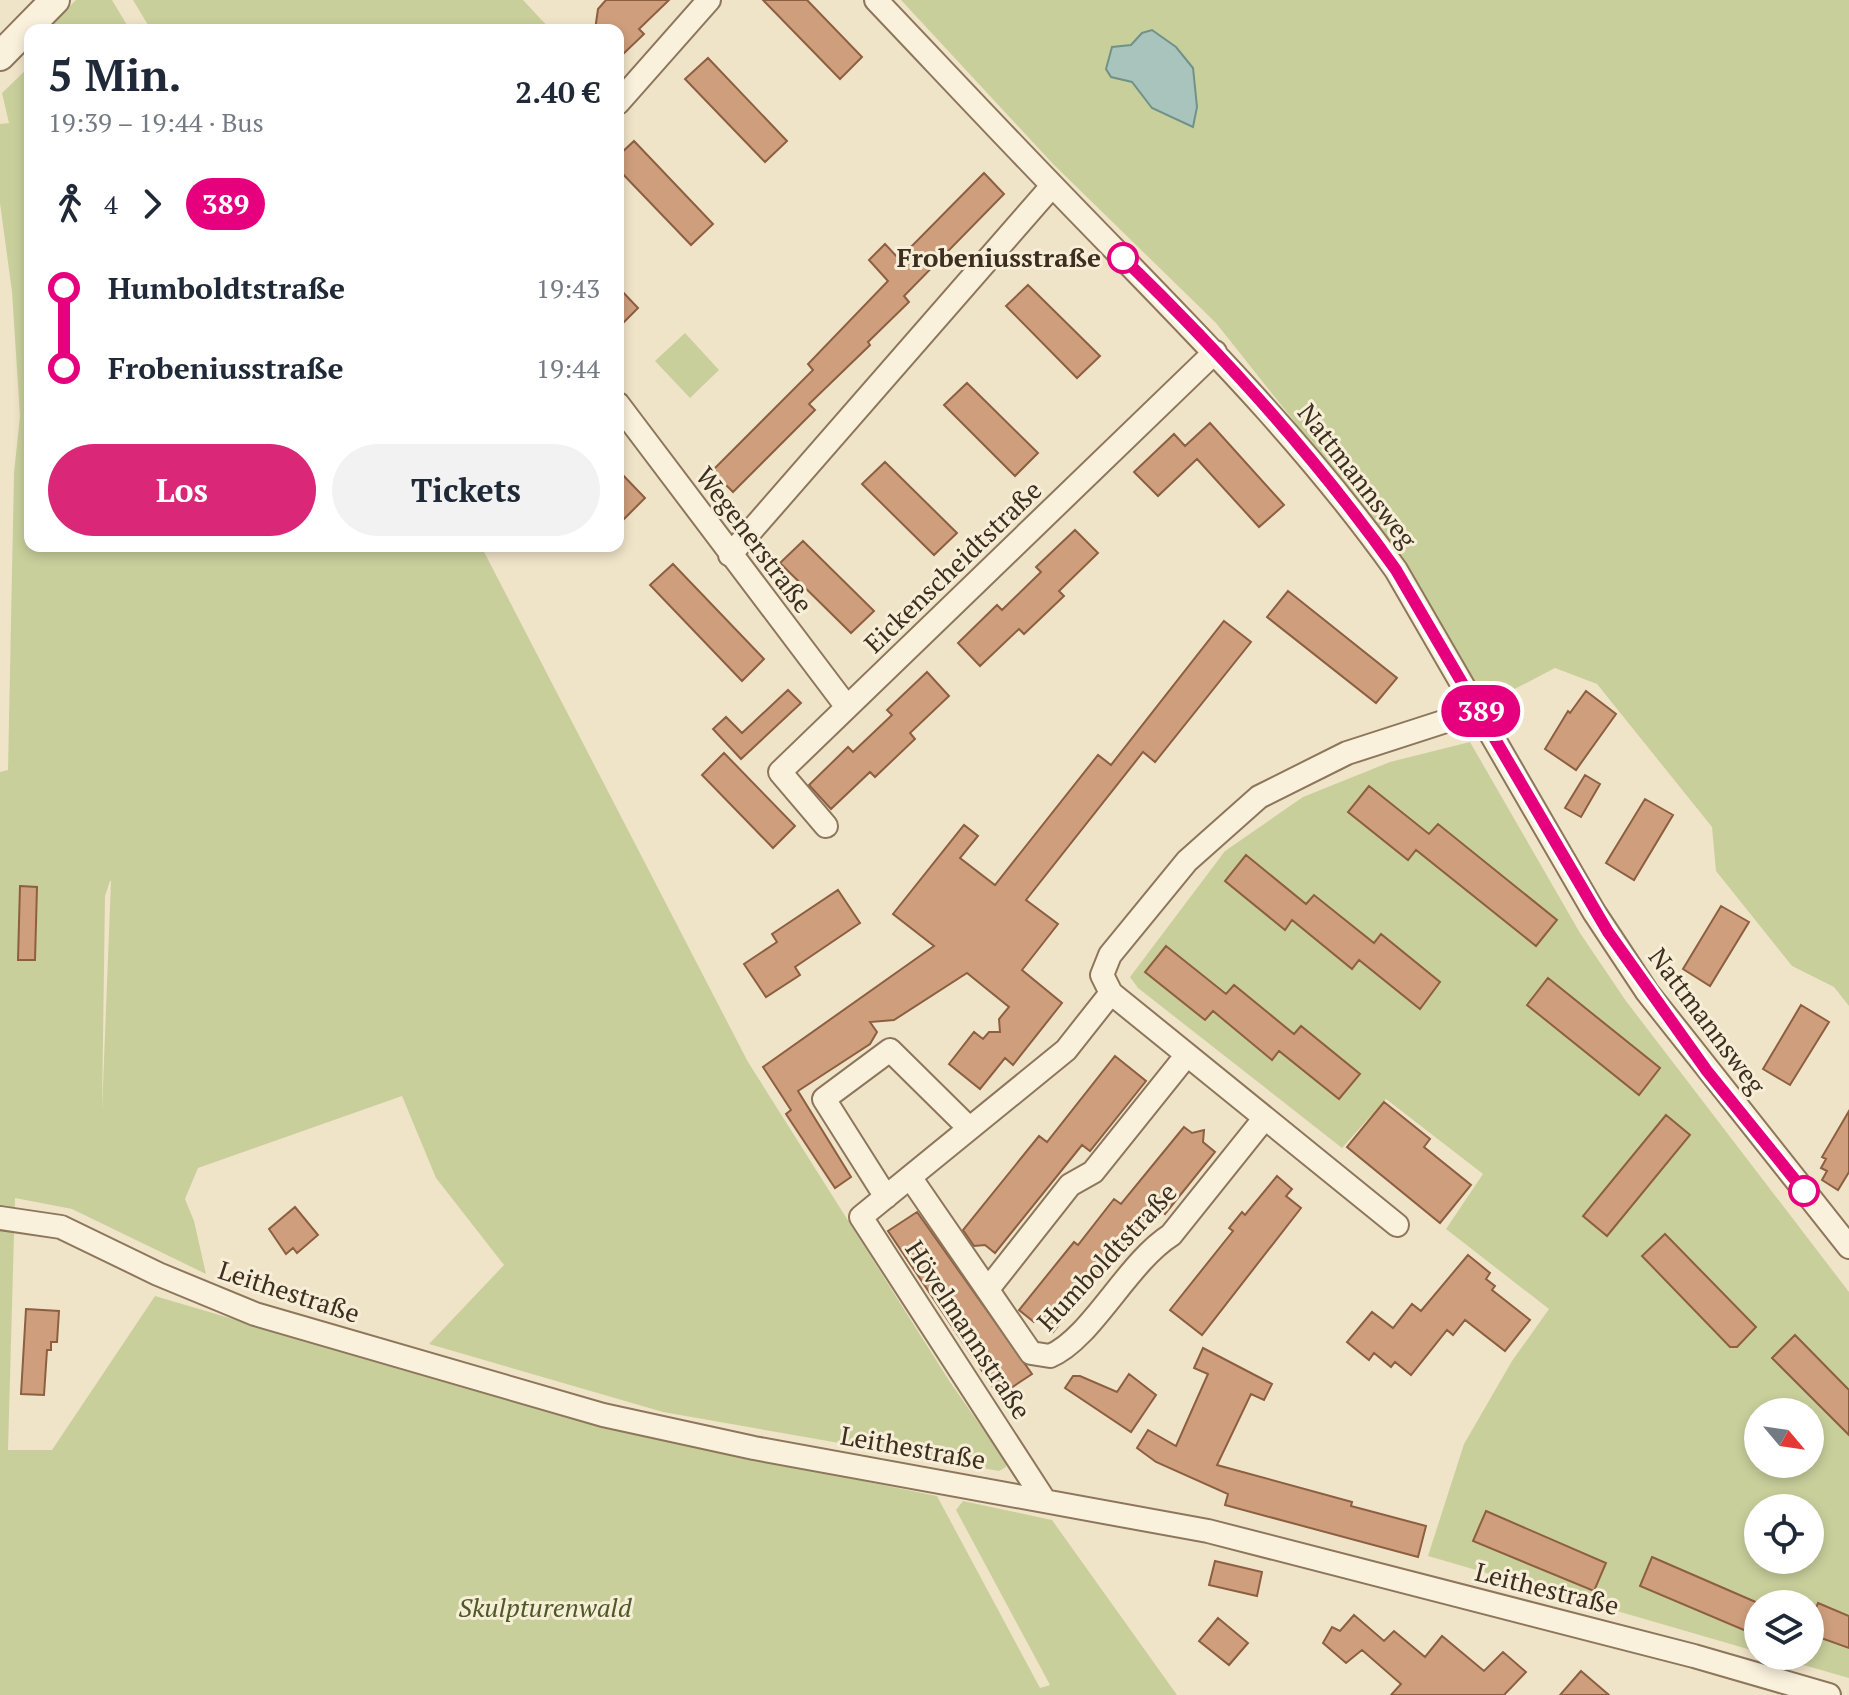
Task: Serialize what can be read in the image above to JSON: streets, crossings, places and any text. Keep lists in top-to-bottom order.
{
  "streets": {
    "street": [
      "Nattmannsweg",
      "Wegenerstraße",
      "Eickenscheidtstraße",
      "Humboldtstraße",
      "Leithestraße",
      "Hövelmannstraße"
    ]
  },
  "crossings": [
    ["Nattmannsweg", "Eickenscheidtstraße"],
    ["Wegenerstraße", "Eickenscheidtstraße"],
    ["Humboldtstraße", "Hövelmannstraße"],
    ["Leithestraße", "Hövelmannstraße"]
  ],
  "parks": ["Skulpturenwald"],
  "places": ["Frobeniusstraße"],
  "lines": ["bus line 389"],
  "north": "bottom right",
  "page": {
    "on_map": "389",
    "heading": ["5 Min.", "19:39 – 19:44 · Bus", "2.40 €"],
    "legs": ["4", "389"],
    "list": [
      {
        "name": "Humboldtstraße",
        "value": "19:43"
      },
      {
        "name": "Frobeniusstraße",
        "value": "19:44"
      }
    ],
    "buttons": ["Los", "Tickets"]
  }
}
